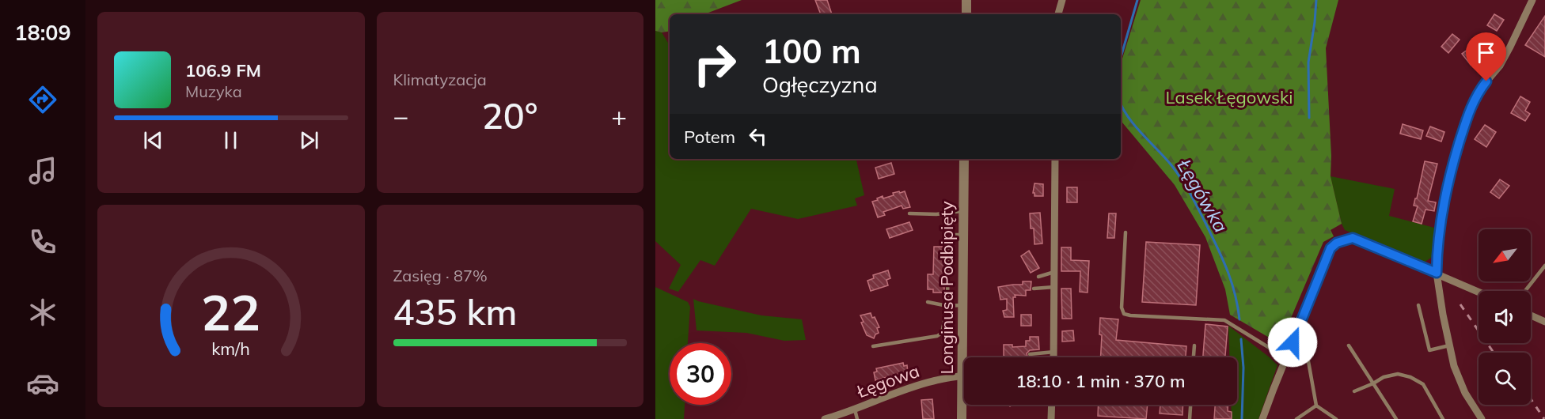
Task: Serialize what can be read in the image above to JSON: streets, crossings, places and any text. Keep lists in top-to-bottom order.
{
  "streets": {
    "street": ["Longinusa Podbipięty", "Łęgowa"]
  },
  "water": ["Łęgówka"],
  "parks": ["Lasek Łęgowski"],
  "north": "bottom left",
  "page": {
    "tabs": "18:09",
    "tile": [
      "Klimatyzacja",
      ["Zasięg · 87%", "435 km"]
    ],
    "turn": ["100 m", "Ogłęczyzna"],
    "song": ["106.9 FM", "Muzyka"],
    "heat": ["−", "20°", "+"],
    "then": "Potem",
    "limit": "30",
    "trip": "18:10 · 1 min · 370 m",
    "gauge": ["22", "km/h"]
  }
}
